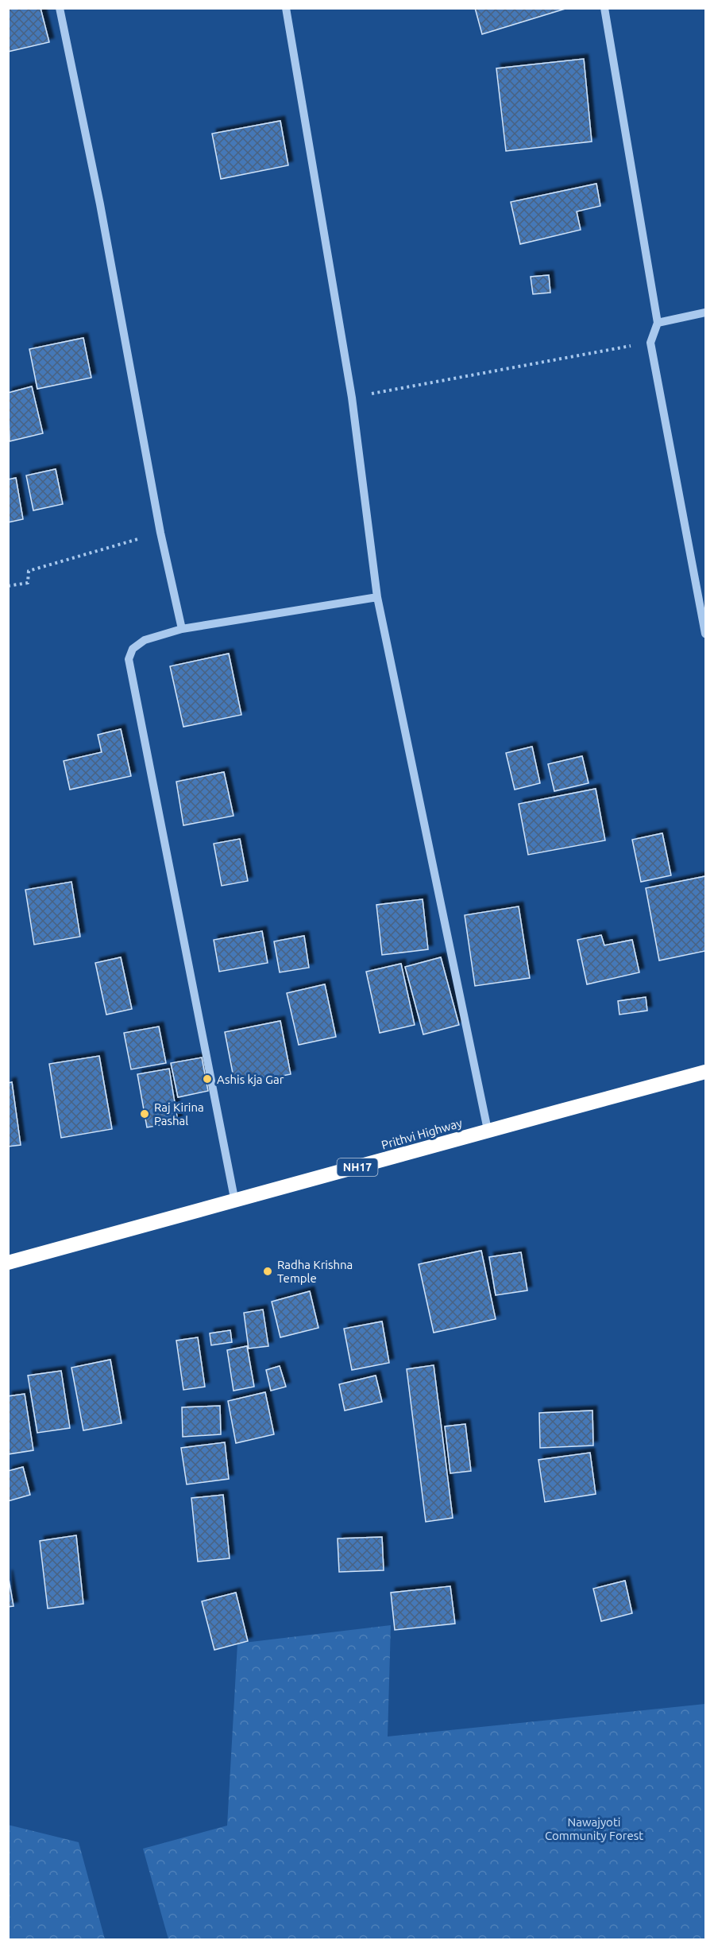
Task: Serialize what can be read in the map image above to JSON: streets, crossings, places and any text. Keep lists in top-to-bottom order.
{
  "streets": {
    "highway": ["Prithvi Highway", "NH17"]
  },
  "parks": ["Nawajyoti Community Forest"],
  "places": ["Ashis kja Gar", "Raj Kirina Pashal", "Radha Krishna Temple"]
}
